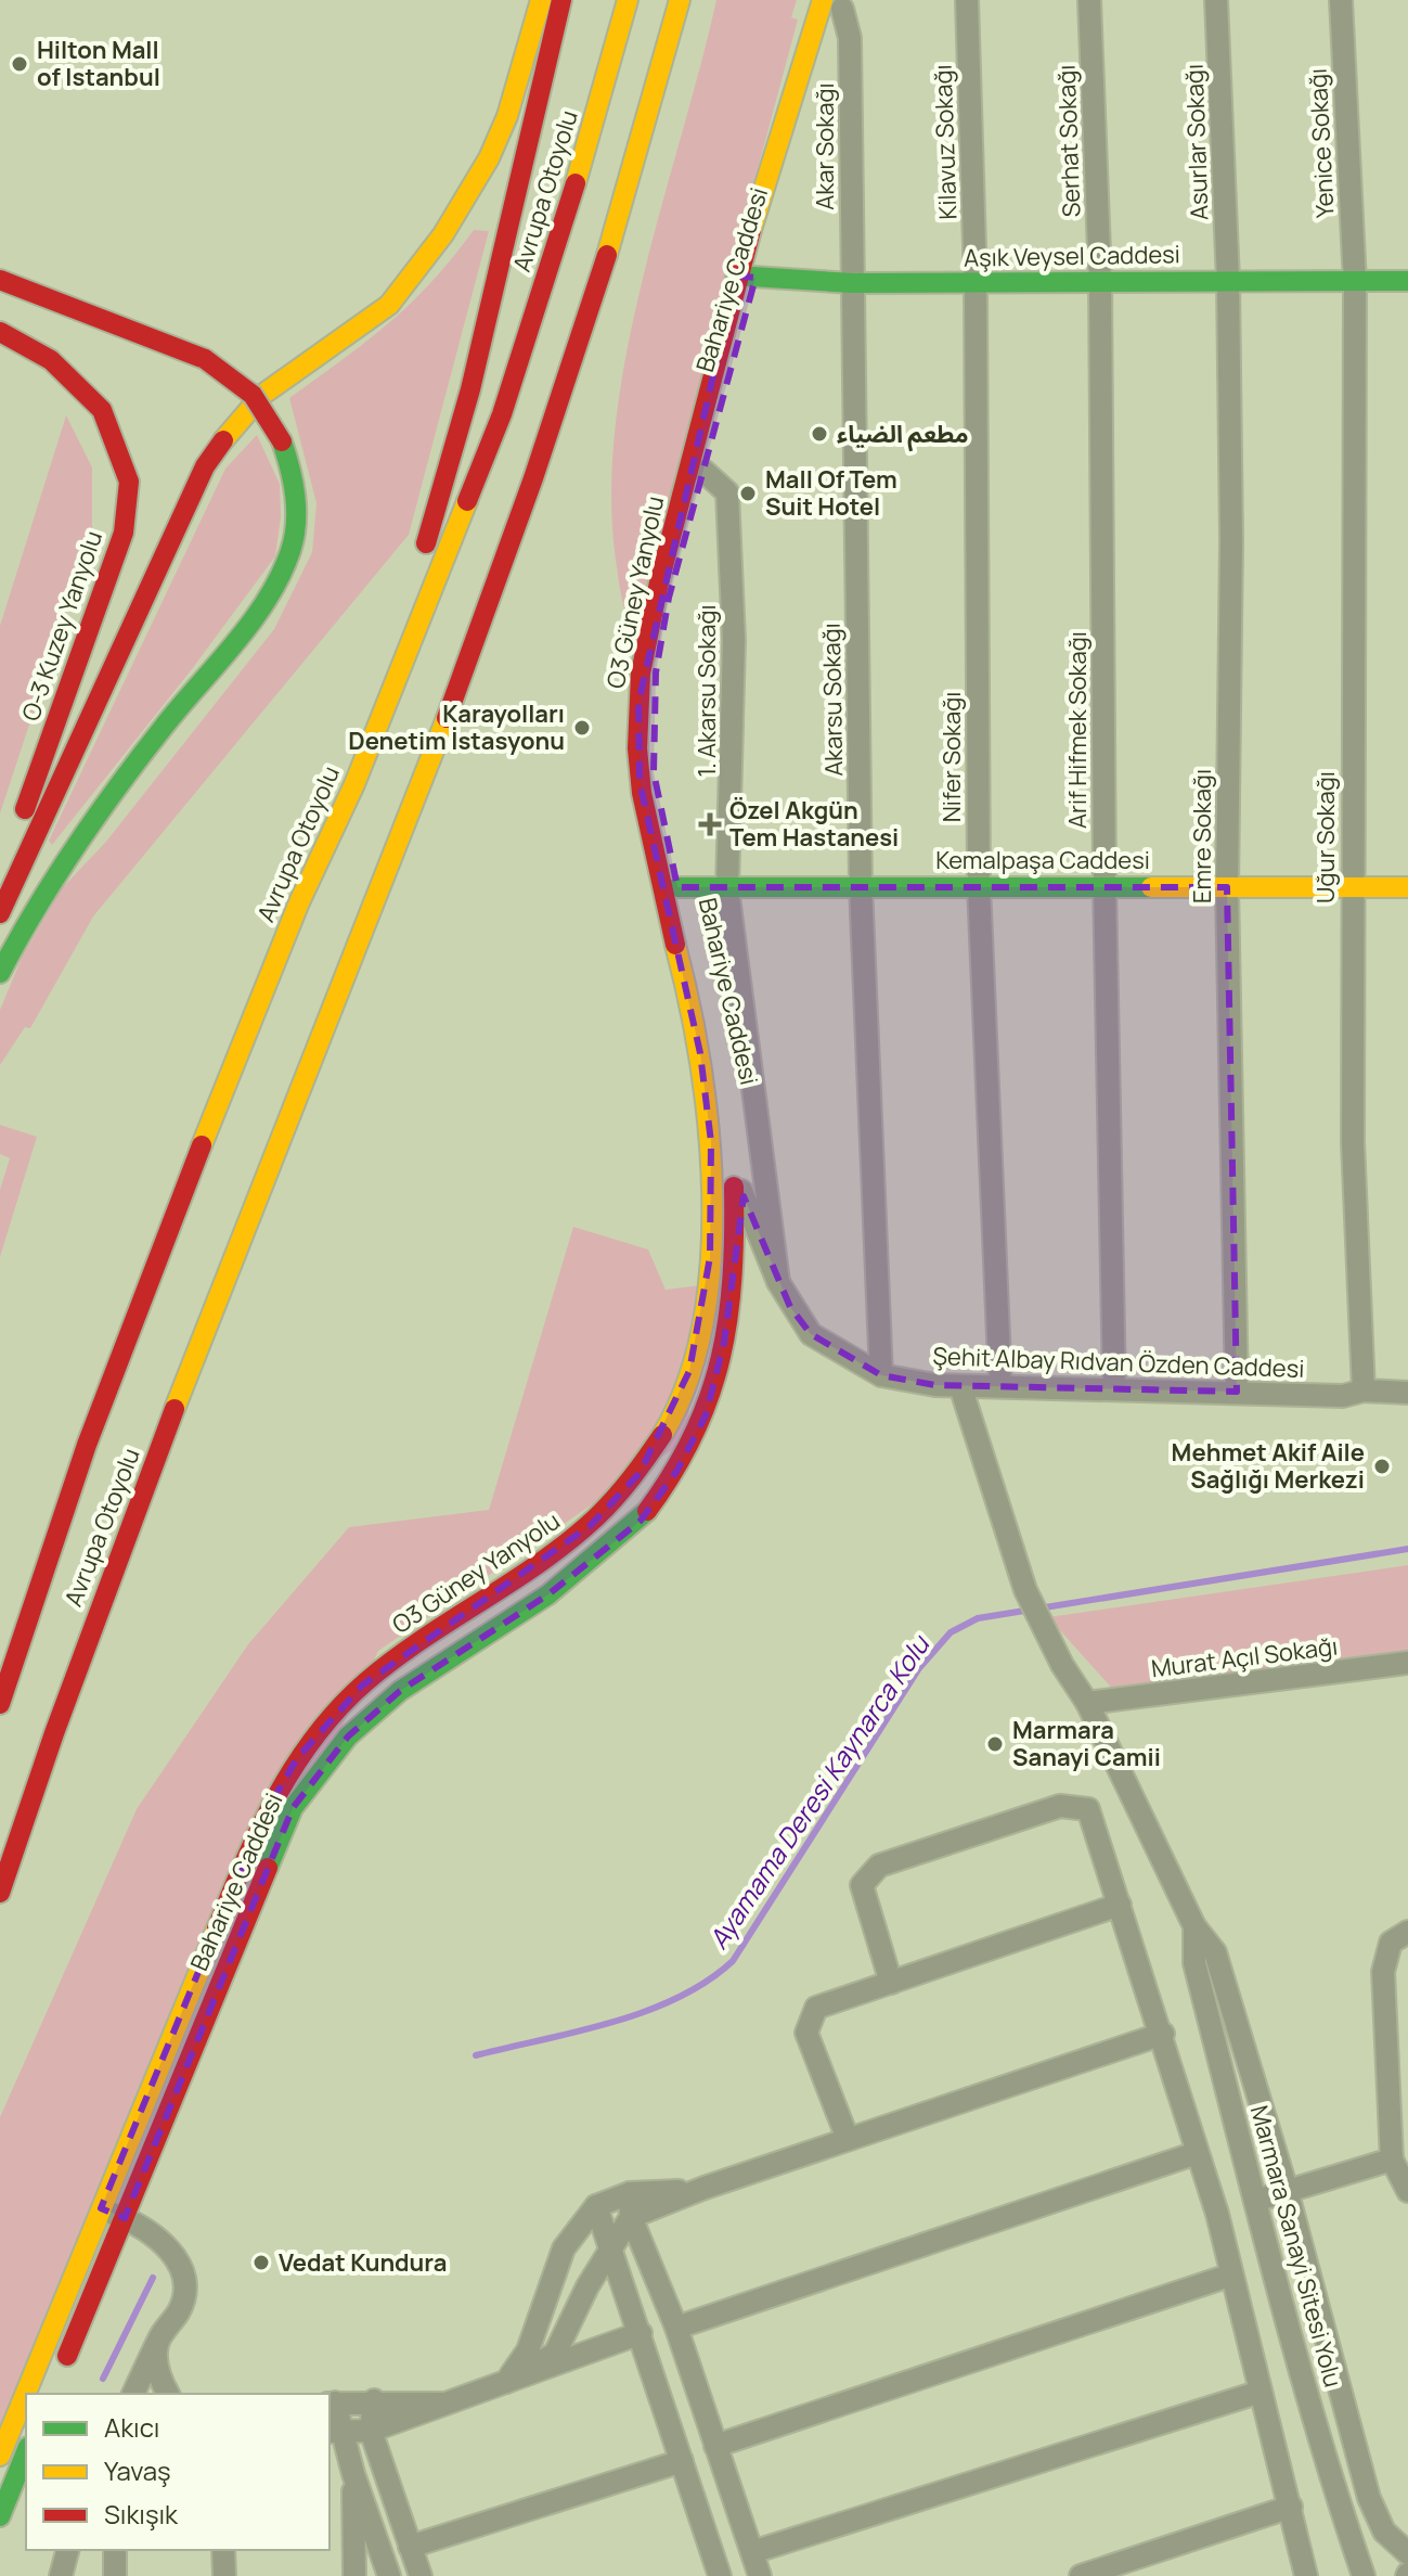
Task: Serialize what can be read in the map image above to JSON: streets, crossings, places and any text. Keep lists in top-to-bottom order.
{
  "streets": {
    "main road": [
      "Avrupa Otoyolu",
      "Aşık Veysel Caddesi",
      "Bahariye Caddesi",
      "O3 Güney Yanyolu",
      "O-3 Kuzey Yanyolu",
      "Kemalpaşa Caddesi"
    ],
    "street": [
      "Serhat Sokağı",
      "Kilavuz Sokağı",
      "Asurlar Sokağı",
      "Yenice Sokağı",
      "Akar Sokağı",
      "1. Akarsu Sokağı",
      "Akarsu Sokağı",
      "Arif Hifmek Sokağı",
      "Nifer Sokağı",
      "Emre Sokağı",
      "Uğur Sokağı",
      "Şehit Albay Rıdvan Özden Caddesi",
      "Murat Açıl Sokağı",
      "Marmara Sanayi Sitesi Yolu"
    ]
  },
  "crossings": [
    ["Serhat Sokağı", "Aşık Veysel Caddesi"],
    ["Serhat Sokağı", "Arif Hifmek Sokağı"],
    ["Kilavuz Sokağı", "Aşık Veysel Caddesi"],
    ["Kilavuz Sokağı", "Nifer Sokağı"],
    ["Asurlar Sokağı", "Aşık Veysel Caddesi"],
    ["Asurlar Sokağı", "Emre Sokağı"],
    ["Yenice Sokağı", "Aşık Veysel Caddesi"],
    ["Yenice Sokağı", "Uğur Sokağı"],
    ["Akar Sokağı", "Aşık Veysel Caddesi"],
    ["Akar Sokağı", "Akarsu Sokağı"],
    ["Aşık Veysel Caddesi", "Bahariye Caddesi"],
    ["Aşık Veysel Caddesi", "O3 Güney Yanyolu"],
    ["Aşık Veysel Caddesi", "Akarsu Sokağı"],
    ["Aşık Veysel Caddesi", "Arif Hifmek Sokağı"],
    ["Aşık Veysel Caddesi", "Nifer Sokağı"],
    ["Aşık Veysel Caddesi", "Emre Sokağı"],
    ["Aşık Veysel Caddesi", "Uğur Sokağı"],
    ["Bahariye Caddesi", "O3 Güney Yanyolu"],
    ["Bahariye Caddesi", "1. Akarsu Sokağı"],
    ["Bahariye Caddesi", "Kemalpaşa Caddesi"],
    ["Bahariye Caddesi", "Şehit Albay Rıdvan Özden Caddesi"],
    ["1. Akarsu Sokağı", "Kemalpaşa Caddesi"],
    ["1. Akarsu Sokağı", "Şehit Albay Rıdvan Özden Caddesi"],
    ["Akarsu Sokağı", "Kemalpaşa Caddesi"],
    ["Akarsu Sokağı", "Şehit Albay Rıdvan Özden Caddesi"],
    ["Arif Hifmek Sokağı", "Kemalpaşa Caddesi"],
    ["Arif Hifmek Sokağı", "Şehit Albay Rıdvan Özden Caddesi"],
    ["Nifer Sokağı", "Kemalpaşa Caddesi"],
    ["Nifer Sokağı", "Şehit Albay Rıdvan Özden Caddesi"],
    ["Emre Sokağı", "Kemalpaşa Caddesi"],
    ["Emre Sokağı", "Şehit Albay Rıdvan Özden Caddesi"],
    ["Uğur Sokağı", "Kemalpaşa Caddesi"],
    ["Uğur Sokağı", "Şehit Albay Rıdvan Özden Caddesi"],
    ["Şehit Albay Rıdvan Özden Caddesi", "Marmara Sanayi Sitesi Yolu"],
    ["Murat Açıl Sokağı", "Marmara Sanayi Sitesi Yolu"]
  ],
  "water": ["Ayamama Deresi Kaynarca Kolu"],
  "places": {
    "other": [
      "Hilton Mall of Istanbul",
      "مطعم الضياء",
      "Mall Of Tem Suit Hotel",
      "Karayolları Denetim İstasyonu",
      "Mehmet Akif Aile Sağlığı Merkezi",
      "Marmara Sanayi Camii",
      "Vedat Kundura"
    ],
    "health": ["Özel Akgün Tem Hastanesi"]
  },
  "legend": ["Akıcı", "Yavaş", "Sıkışık"]
}
